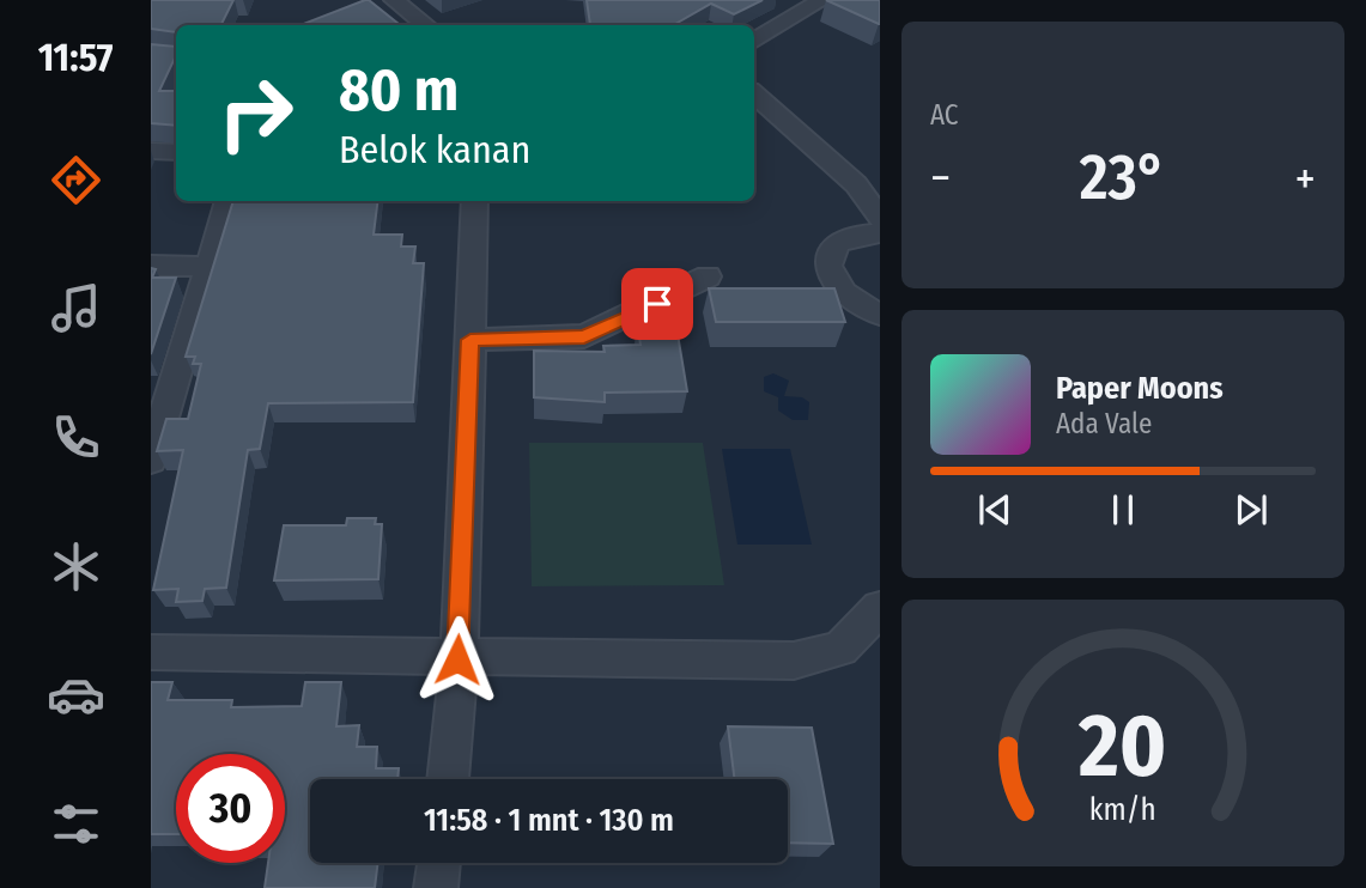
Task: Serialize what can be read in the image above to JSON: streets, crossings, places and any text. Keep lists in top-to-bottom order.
{
  "page": {
    "tabs": "11:57",
    "tile": "AC",
    "turn": ["80 m", "Belok kanan"],
    "heat": ["−", "23°", "+"],
    "song": ["Paper Moons", "Ada Vale"],
    "limit": "30",
    "trip": "11:58 · 1 mnt · 130 m",
    "gauge": ["20", "km/h"]
  }
}
